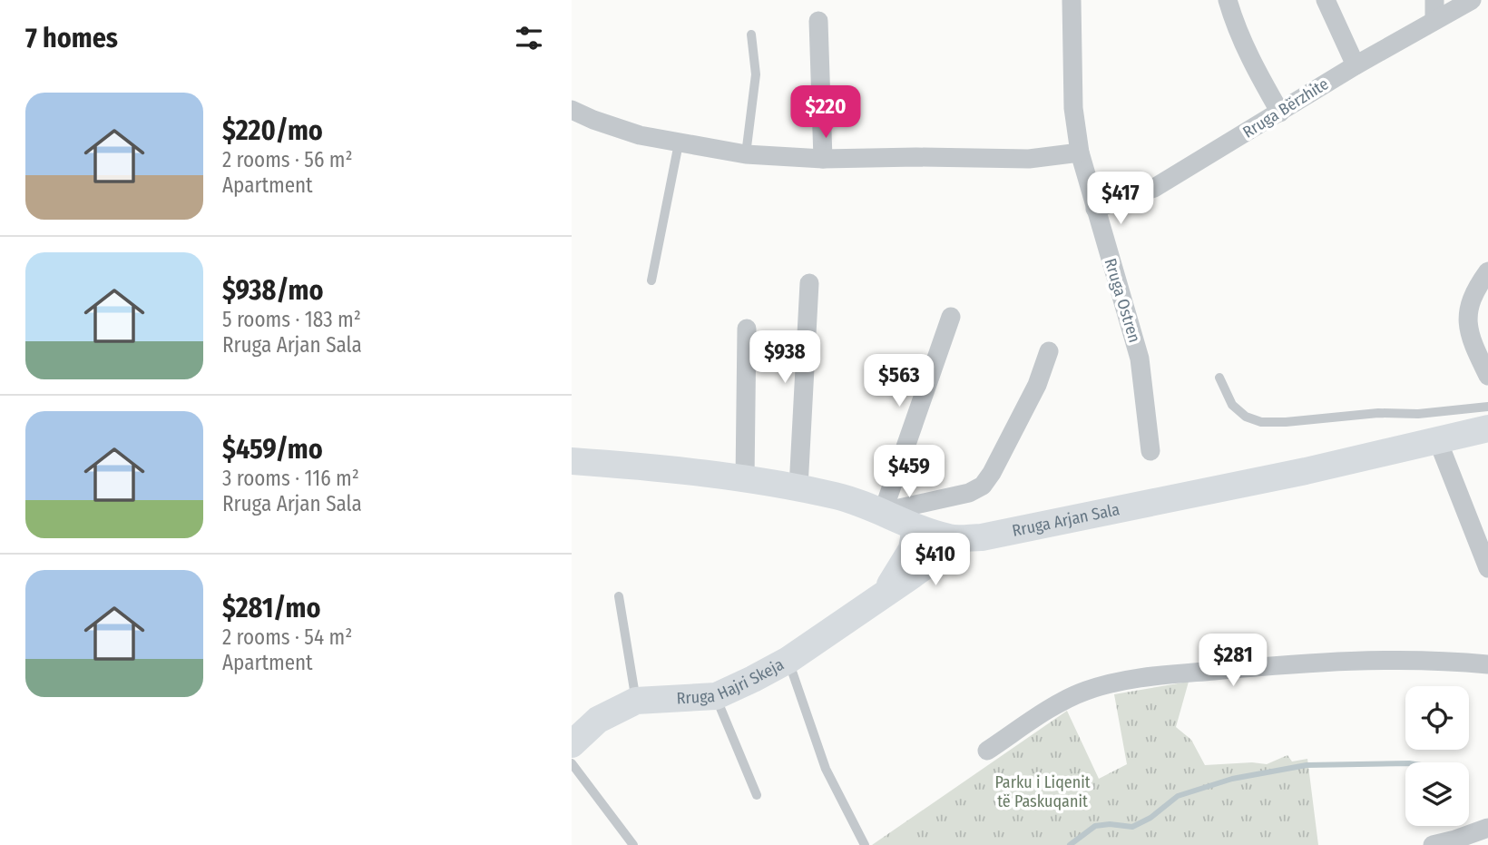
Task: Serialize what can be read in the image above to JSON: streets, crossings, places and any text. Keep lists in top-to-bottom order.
{
  "streets": {
    "street": [
      "Rruga Bërzhite",
      "Rruga Ostren",
      "Rruga Arjan Sala",
      "Rruga Hajri Skeja"
    ]
  },
  "crossings": [
    ["Rruga Bërzhite", "Rruga Ostren"],
    ["Rruga Arjan Sala", "Rruga Hajri Skeja"]
  ],
  "parks": ["Parku i Liqenit të Paskuqanit"],
  "page": {
    "heading": "7 homes",
    "list": [
      {
        "name": "$220/mo",
        "note": "2 rooms · 56 m² · Apartment"
      },
      {
        "name": "$938/mo",
        "note": "5 rooms · 183 m² · Rruga Arjan Sala"
      },
      {
        "name": "$459/mo",
        "note": "3 rooms · 116 m² · Rruga Arjan Sala"
      },
      {
        "name": "$281/mo",
        "note": "2 rooms · 54 m² · Apartment"
      }
    ],
    "price": [
      "$220",
      "$417",
      "$938",
      "$563",
      "$459",
      "$410",
      "$281"
    ]
  }
}
